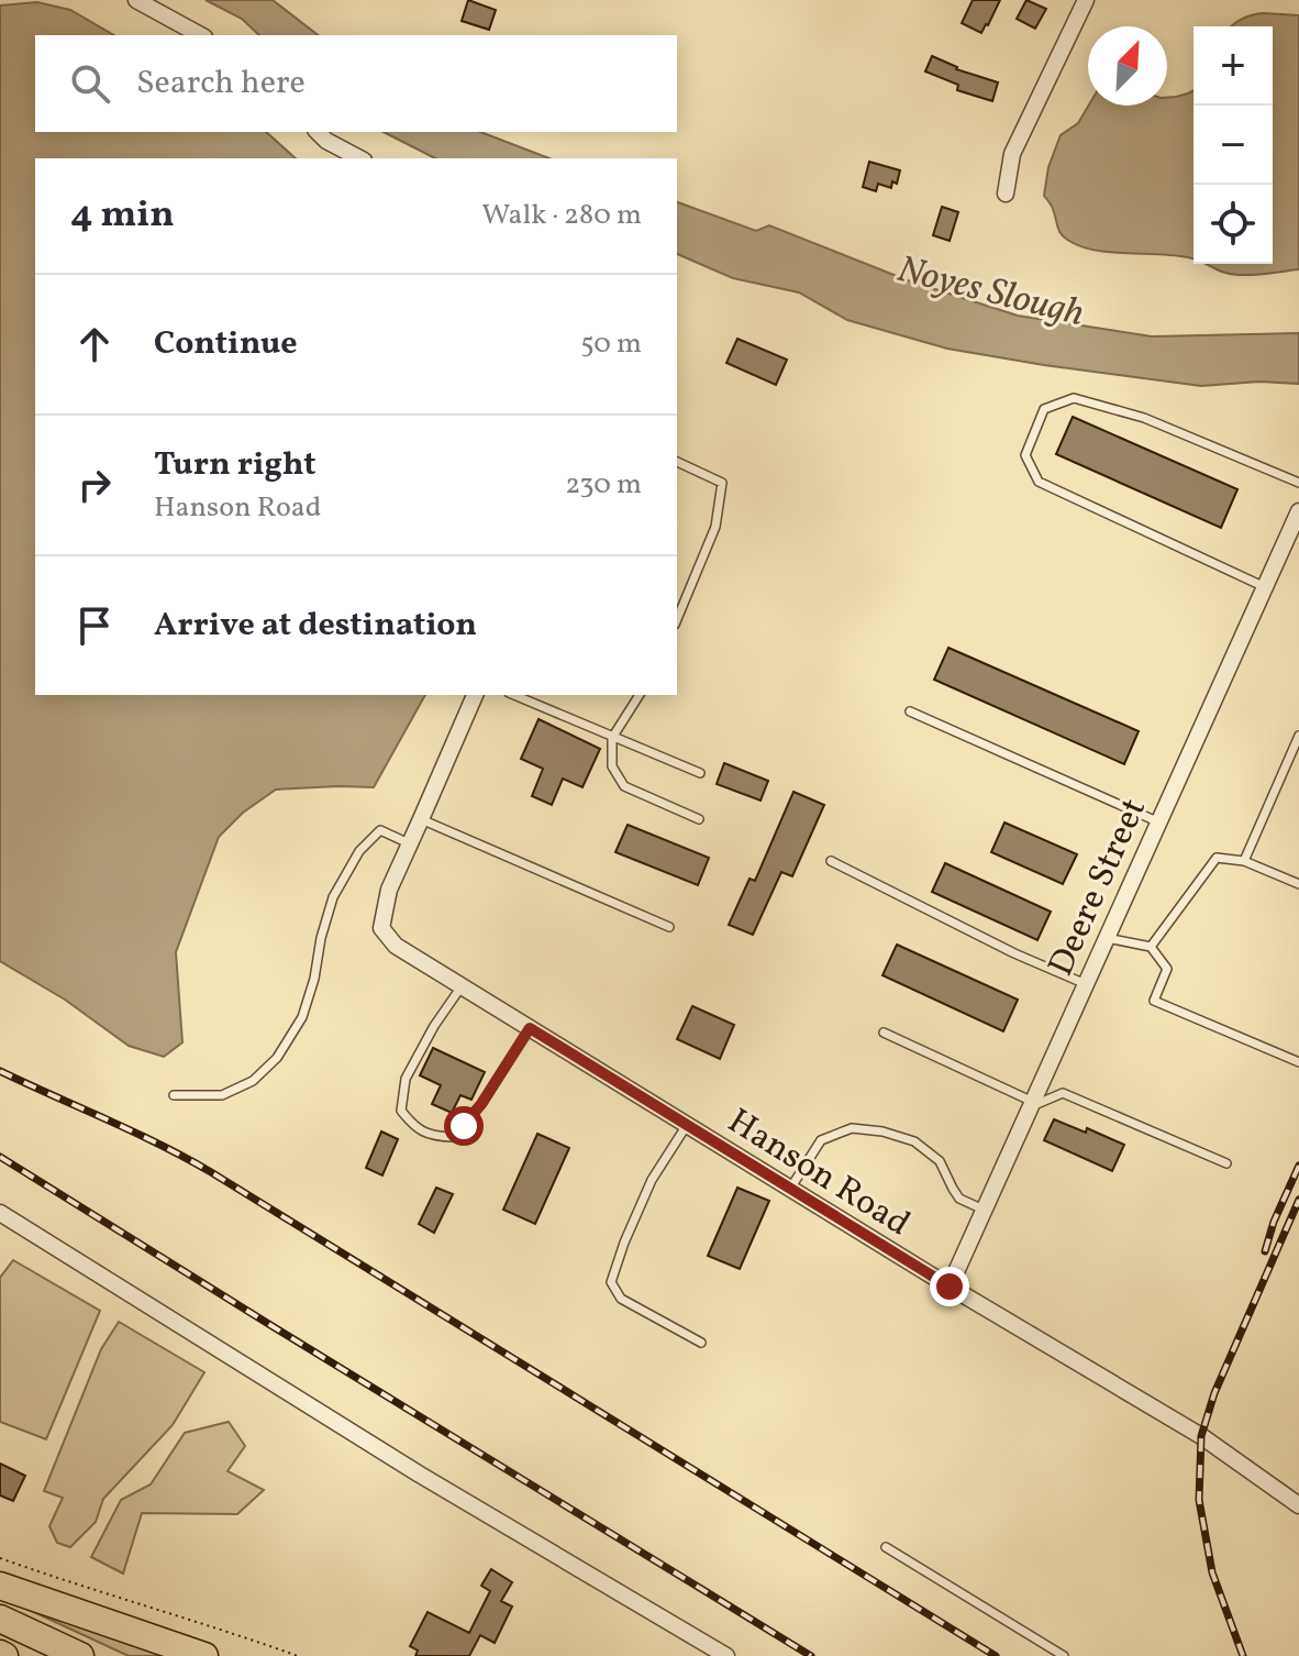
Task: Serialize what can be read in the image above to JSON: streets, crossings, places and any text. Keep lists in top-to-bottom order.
{
  "streets": {
    "street": ["Deere Street", "Hanson Road"]
  },
  "crossings": [
    ["Deere Street", "Hanson Road"]
  ],
  "water": ["Noyes Slough"],
  "north": "top right",
  "page": {
    "map_buttons": ["+", "−"],
    "search": "Search here",
    "heading": ["4 min", "Walk · 280 m"],
    "list": [
      ["Continue", "50 m"],
      ["Turn right", "Hanson Road", "230 m"],
      "Arrive at destination"
    ]
  }
}
